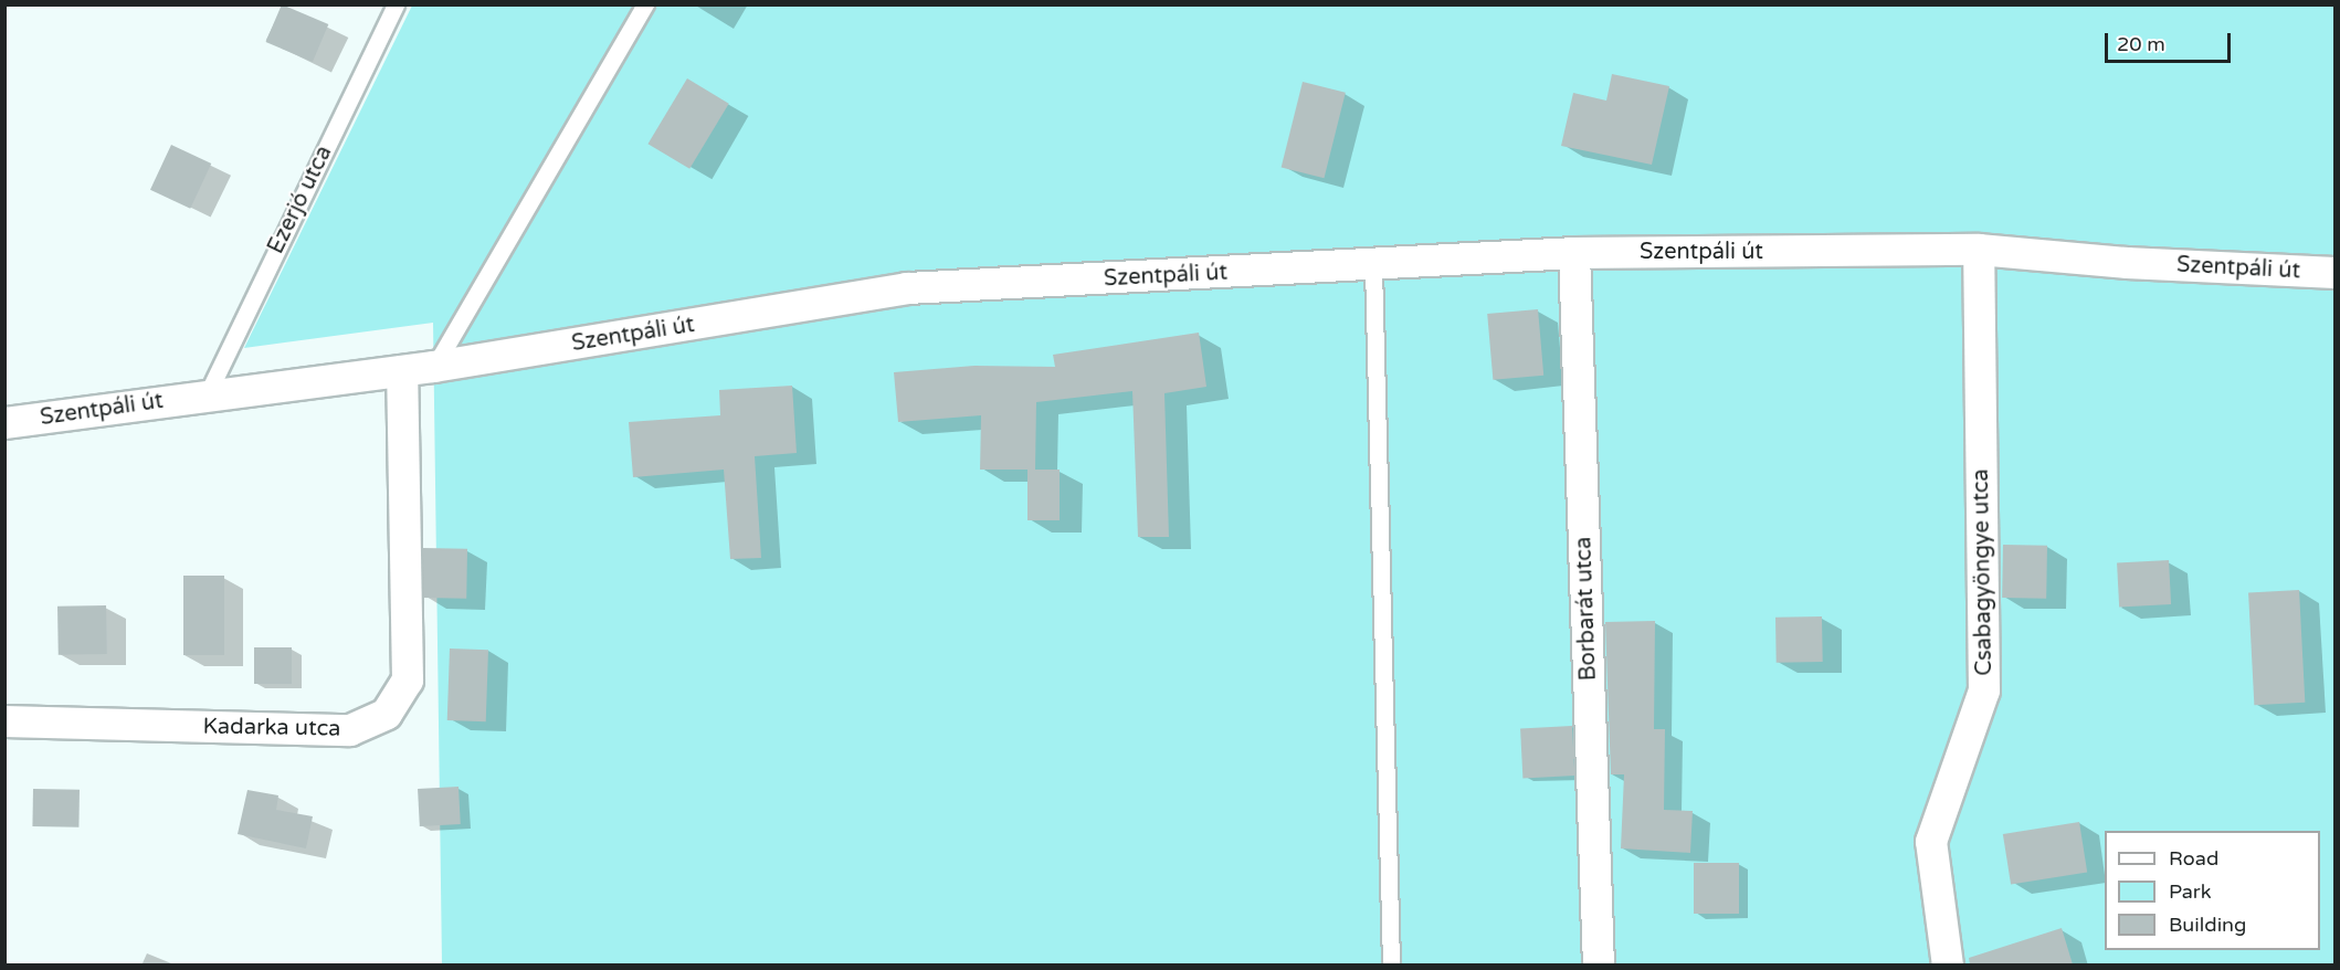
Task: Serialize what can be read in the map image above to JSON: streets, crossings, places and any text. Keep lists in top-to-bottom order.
{
  "streets": {
    "street": [
      "Szentpáli út",
      "Csabagyöngye utca",
      "Borbarát utca",
      "Kadarka utca"
    ],
    "lane": ["Ezerjó utca"]
  },
  "crossings": [
    ["Ezerjó utca", "Szentpáli út"],
    ["Szentpáli út", "Csabagyöngye utca"],
    ["Szentpáli út", "Borbarát utca"],
    ["Szentpáli út", "Kadarka utca"]
  ],
  "legend": ["Road", "Park", "Building"],
  "scale_bar": "20 m"
}
